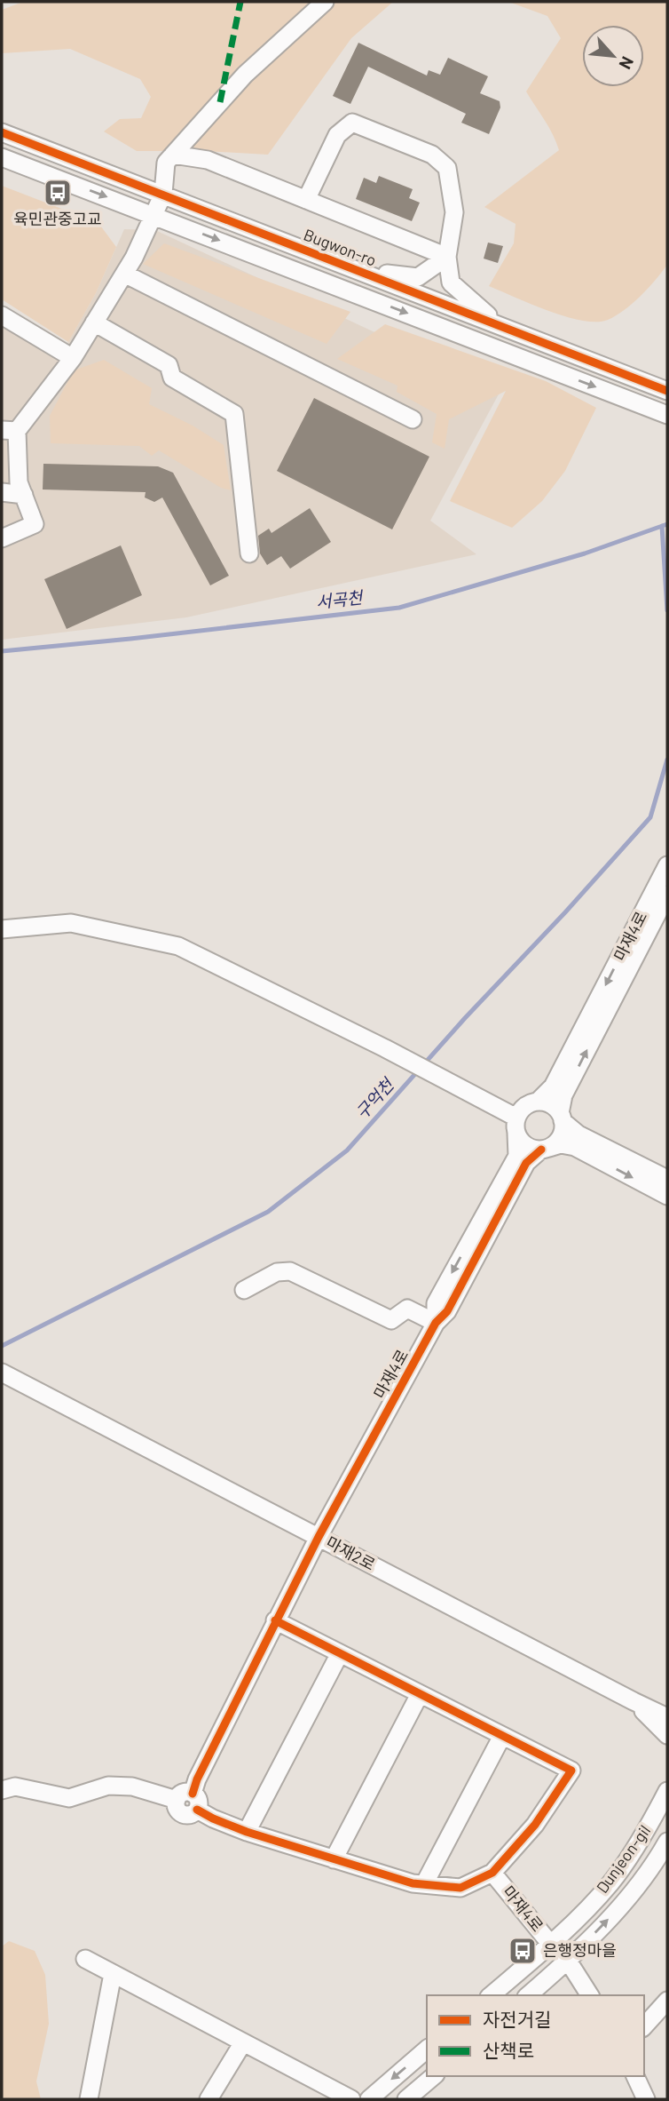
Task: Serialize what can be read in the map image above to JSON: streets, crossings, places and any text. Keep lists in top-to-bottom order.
{
  "streets": {
    "street": [
      "Bugwon-ro",
      "마재4로",
      "마재2로",
      "Dunjeon-gil"
    ]
  },
  "crossings": [
    ["마재4로", "마재2로"],
    ["마재4로", "Dunjeon-gil"]
  ],
  "water": ["서곡천", "구억천"],
  "places": {
    "bus stop": ["육민관중고교", "은행정마을"]
  },
  "legend": ["자전거길", "산책로"],
  "north": "bottom right"
}
